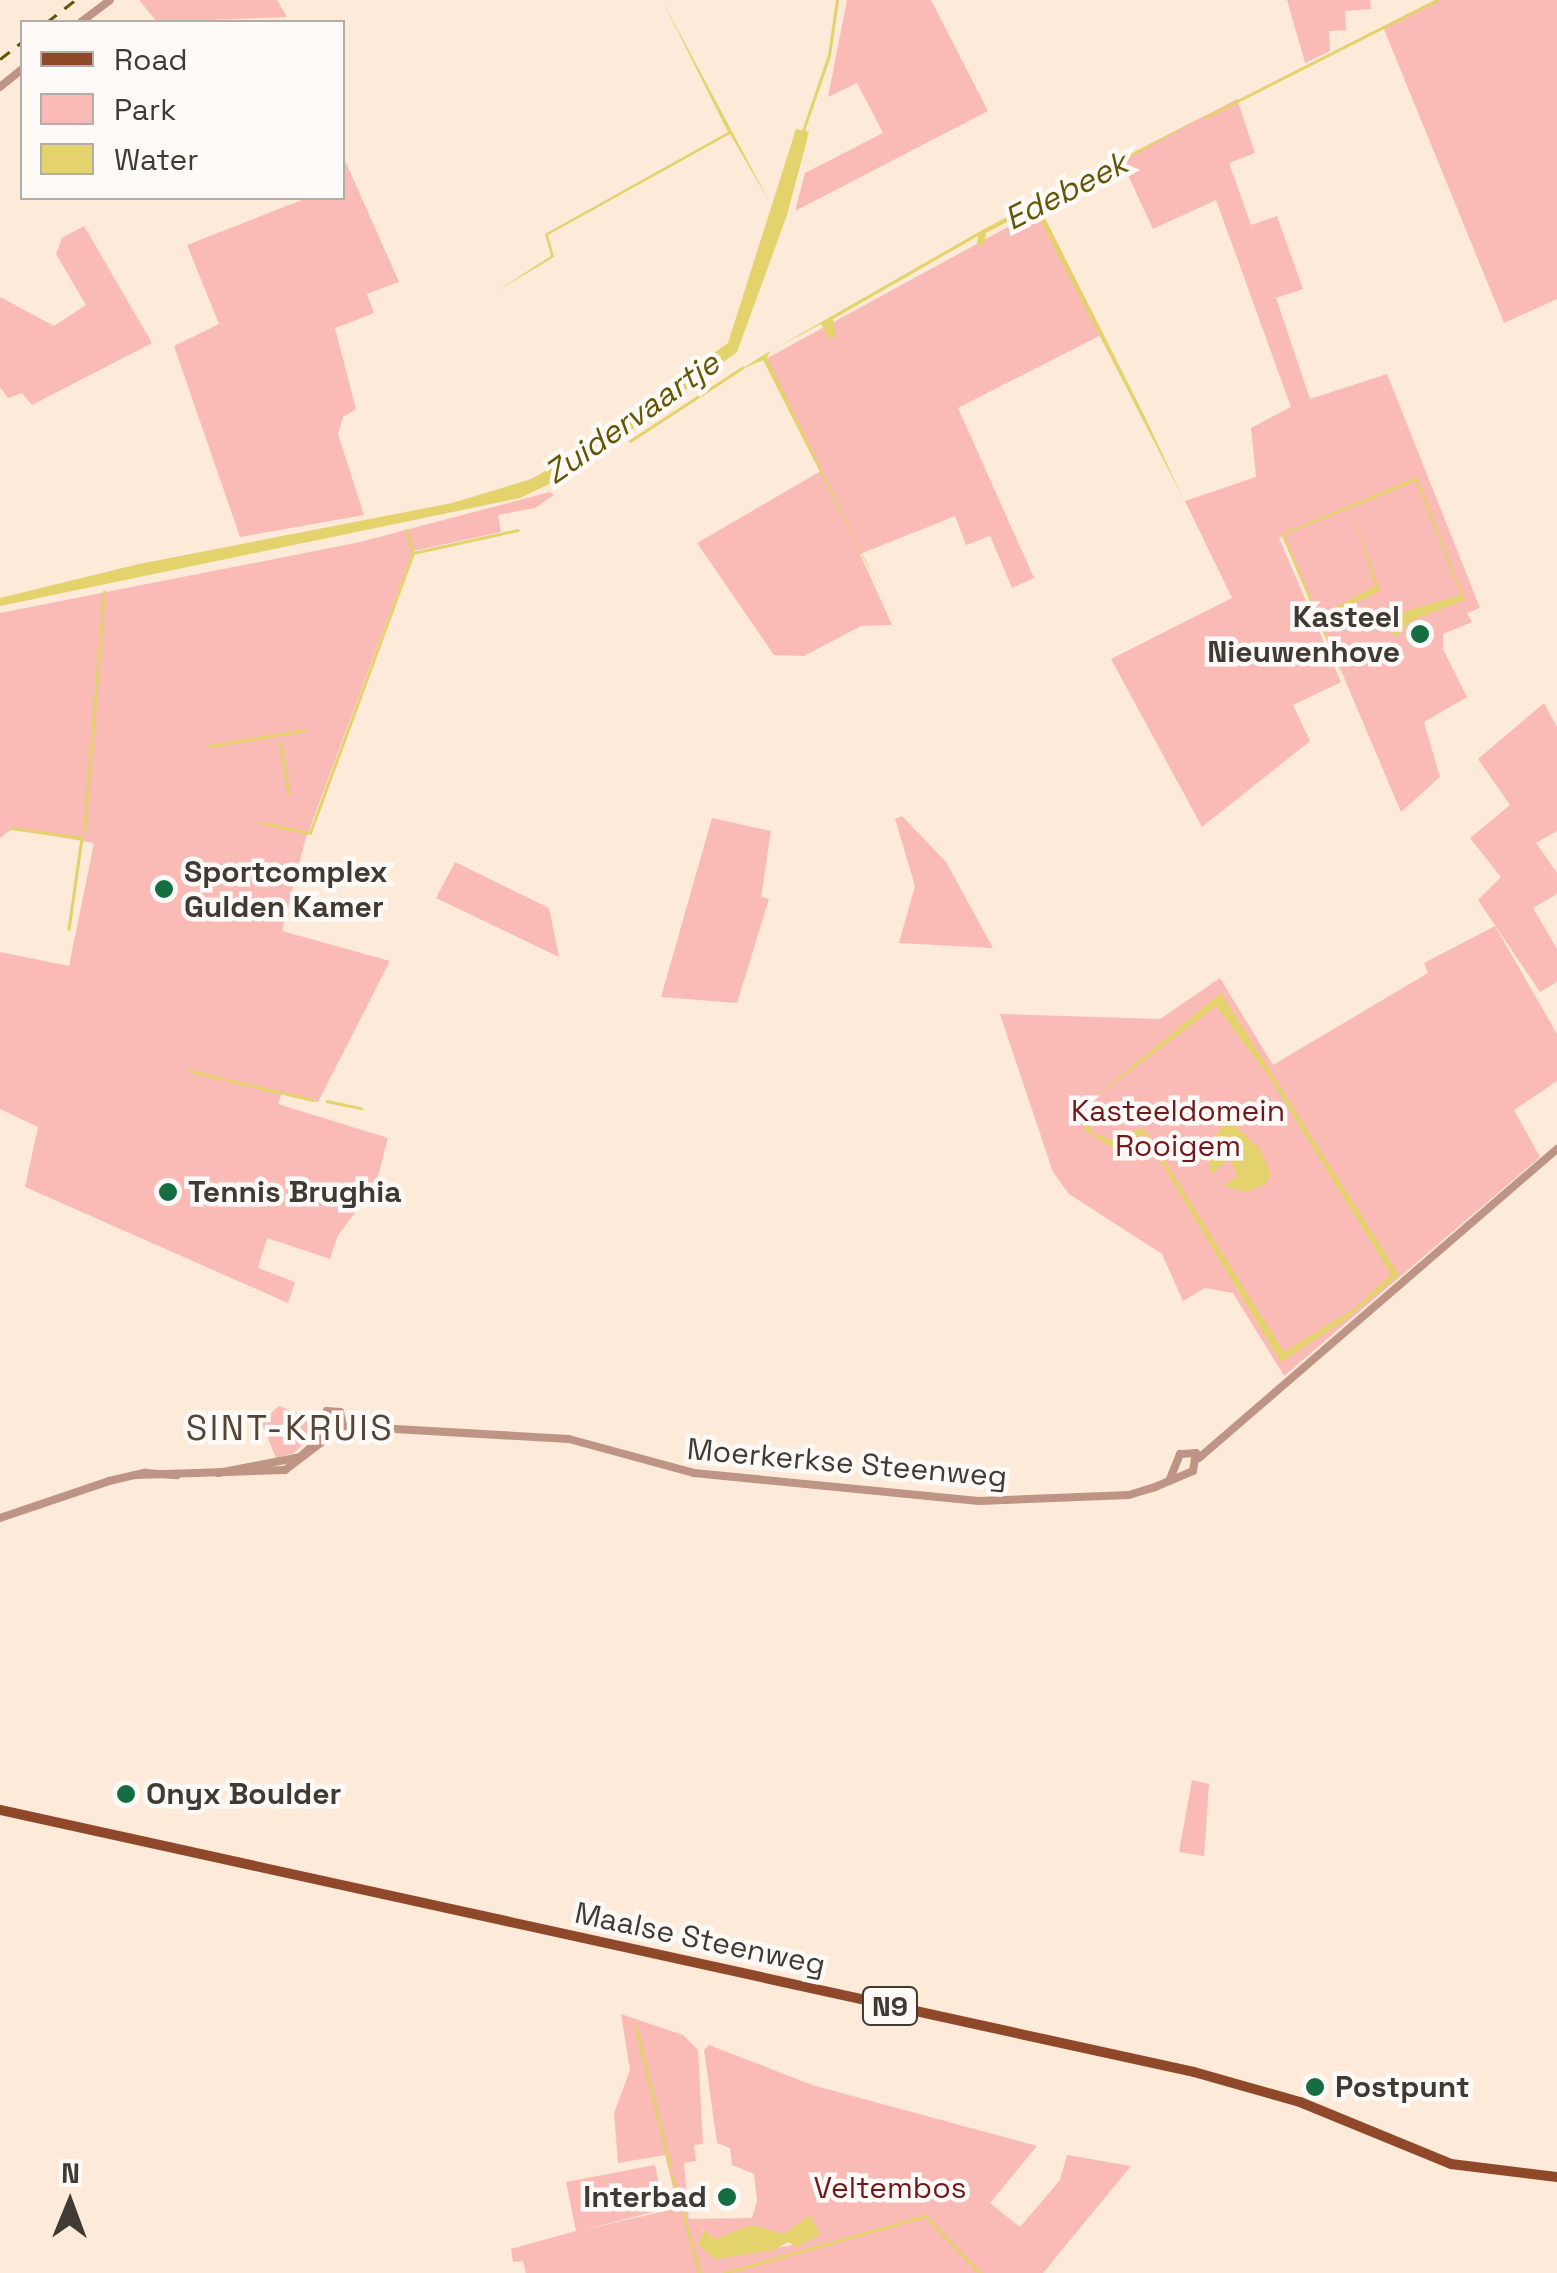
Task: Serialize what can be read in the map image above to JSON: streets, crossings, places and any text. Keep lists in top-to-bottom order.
{
  "streets": {
    "main road": ["Maalse Steenweg", "N9"],
    "street": ["Moerkerkse Steenweg"]
  },
  "districts": ["SINT-KRUIS"],
  "water": ["Edebeek", "Zuidervaartje"],
  "parks": ["Kasteeldomein Rooigem", "Veltembos"],
  "places": [
    "Kasteel Nieuwenhove",
    "Sportcomplex Gulden Kamer",
    "Tennis Brughia",
    "Onyx Boulder",
    "Postpunt",
    "Interbad"
  ],
  "legend": ["Road", "Park", "Water"],
  "north": "top"
}
